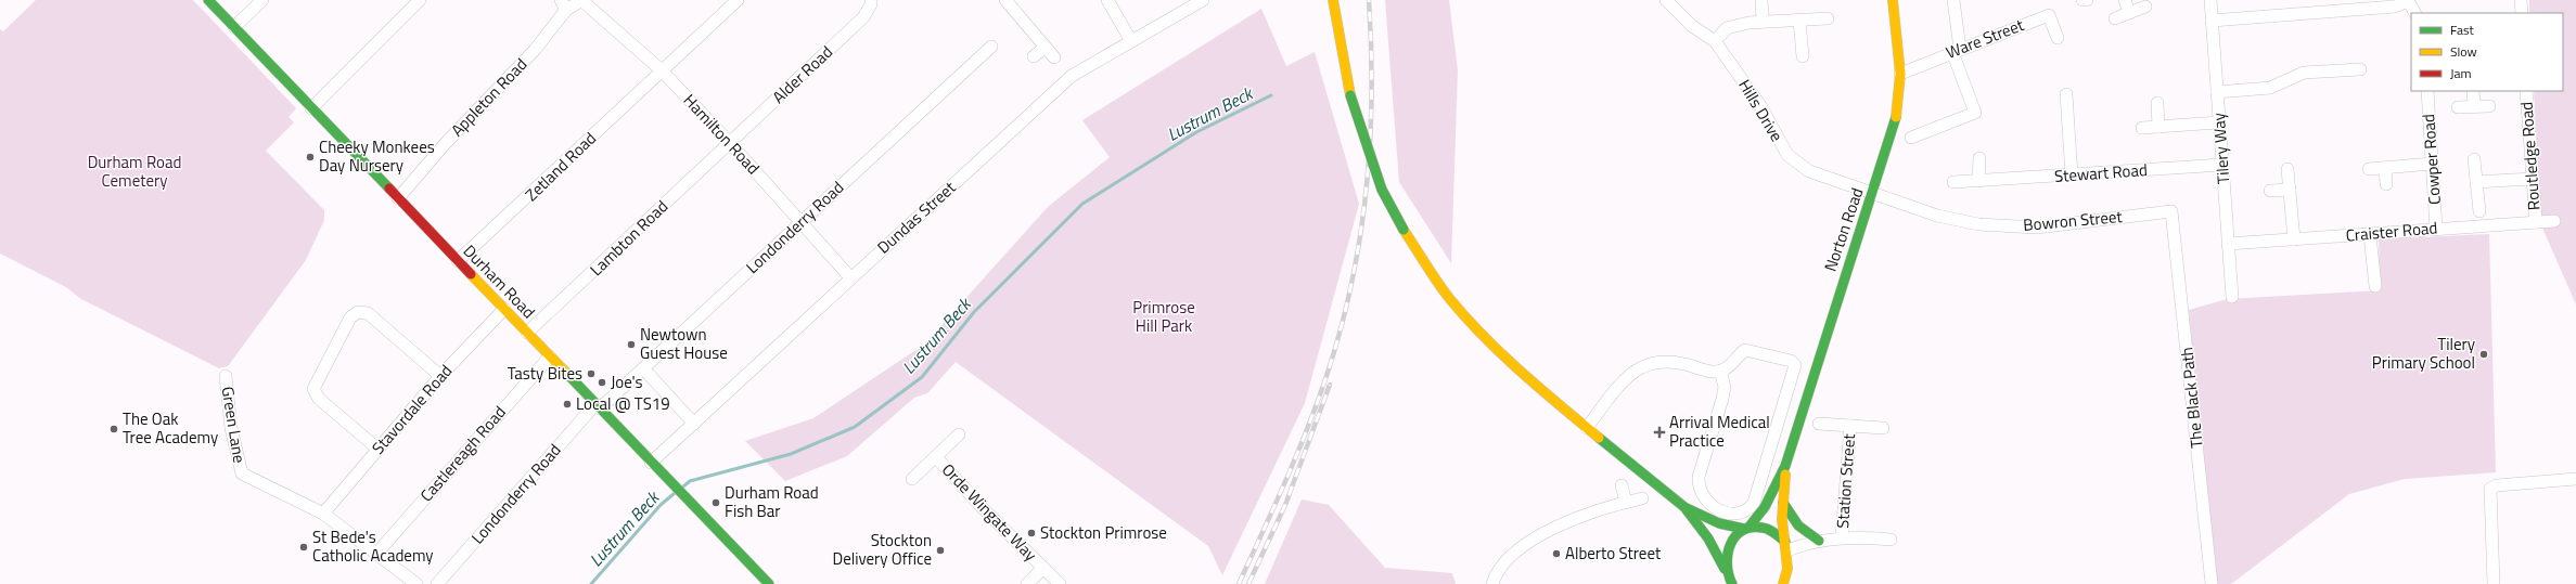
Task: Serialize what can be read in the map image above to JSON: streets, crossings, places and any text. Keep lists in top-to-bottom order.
{
  "streets": {
    "main road": ["Norton Road", "Durham Road"],
    "street": [
      "Ware Street",
      "Alder Road",
      "Appleton Road",
      "Hills Drive",
      "Hamilton Road",
      "Tilery Way",
      "Routledge Road",
      "Cowper Road",
      "Zetland Road",
      "Stewart Road",
      "Dundas Street",
      "Bowron Street",
      "Londonderry Road",
      "Craister Road",
      "Lambton Road",
      "The Black Path",
      "Stavordale Road",
      "Green Lane",
      "Castlereagh Road",
      "Station Street",
      "Orde Wingate Way"
    ]
  },
  "crossings": [
    ["Ware Street", "Norton Road"],
    ["Alder Road", "Hamilton Road"],
    ["Alder Road", "Lambton Road"],
    ["Appleton Road", "Hamilton Road"],
    ["Appleton Road", "Durham Road"],
    ["Hills Drive", "Bowron Street"],
    ["Hills Drive", "Norton Road"],
    ["Hamilton Road", "Zetland Road"],
    ["Hamilton Road", "Dundas Street"],
    ["Hamilton Road", "Londonderry Road"],
    ["Hamilton Road", "Lambton Road"],
    ["Tilery Way", "Stewart Road"],
    ["Tilery Way", "Craister Road"],
    ["Routledge Road", "Craister Road"],
    ["Cowper Road", "Craister Road"],
    ["Zetland Road", "Durham Road"],
    ["Dundas Street", "Durham Road"],
    ["Bowron Street", "Norton Road"],
    ["Bowron Street", "The Black Path"],
    ["Londonderry Road", "Durham Road"],
    ["Norton Road", "Station Street"],
    ["Lambton Road", "Durham Road"],
    ["Durham Road", "Stavordale Road"],
    ["Durham Road", "Castlereagh Road"],
    ["Stavordale Road", "Green Lane"],
    ["Green Lane", "Castlereagh Road"]
  ],
  "water": ["Lustrum Beck"],
  "parks": ["Durham Road Cemetery", "Primrose Hill Park"],
  "places": {
    "other": [
      "Cheeky Monkees Day Nursery",
      "Newtown Guest House",
      "Tilery Primary School",
      "Tasty Bites",
      "Joe's",
      "Local @ TS19",
      "The Oak Tree Academy",
      "Durham Road Fish Bar",
      "Stockton Primrose",
      "St Bede's Catholic Academy",
      "Stockton Delivery Office",
      "Alberto Street"
    ],
    "health": ["Arrival Medical Practice"]
  },
  "legend": ["Fast", "Slow", "Jam"]
}
